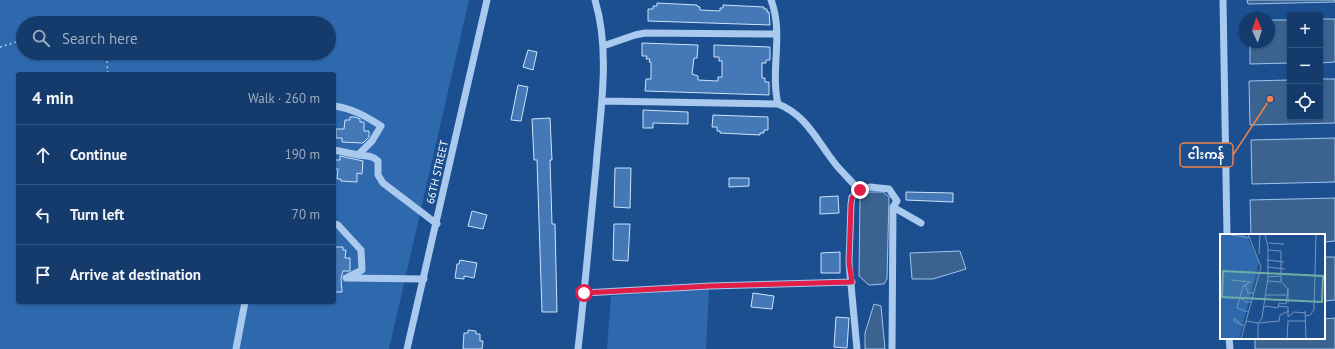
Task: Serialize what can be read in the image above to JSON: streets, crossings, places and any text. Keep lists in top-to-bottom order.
{
  "streets": {
    "street": ["66TH STREET"]
  },
  "places": ["ငါးကန်"],
  "north": "top",
  "page": {
    "map_buttons": ["+", "−"],
    "search": "Search here",
    "heading": ["4 min", "Walk · 260 m"],
    "list": [
      ["Continue", "190 m"],
      ["Turn left", "70 m"],
      "Arrive at destination"
    ]
  }
}
